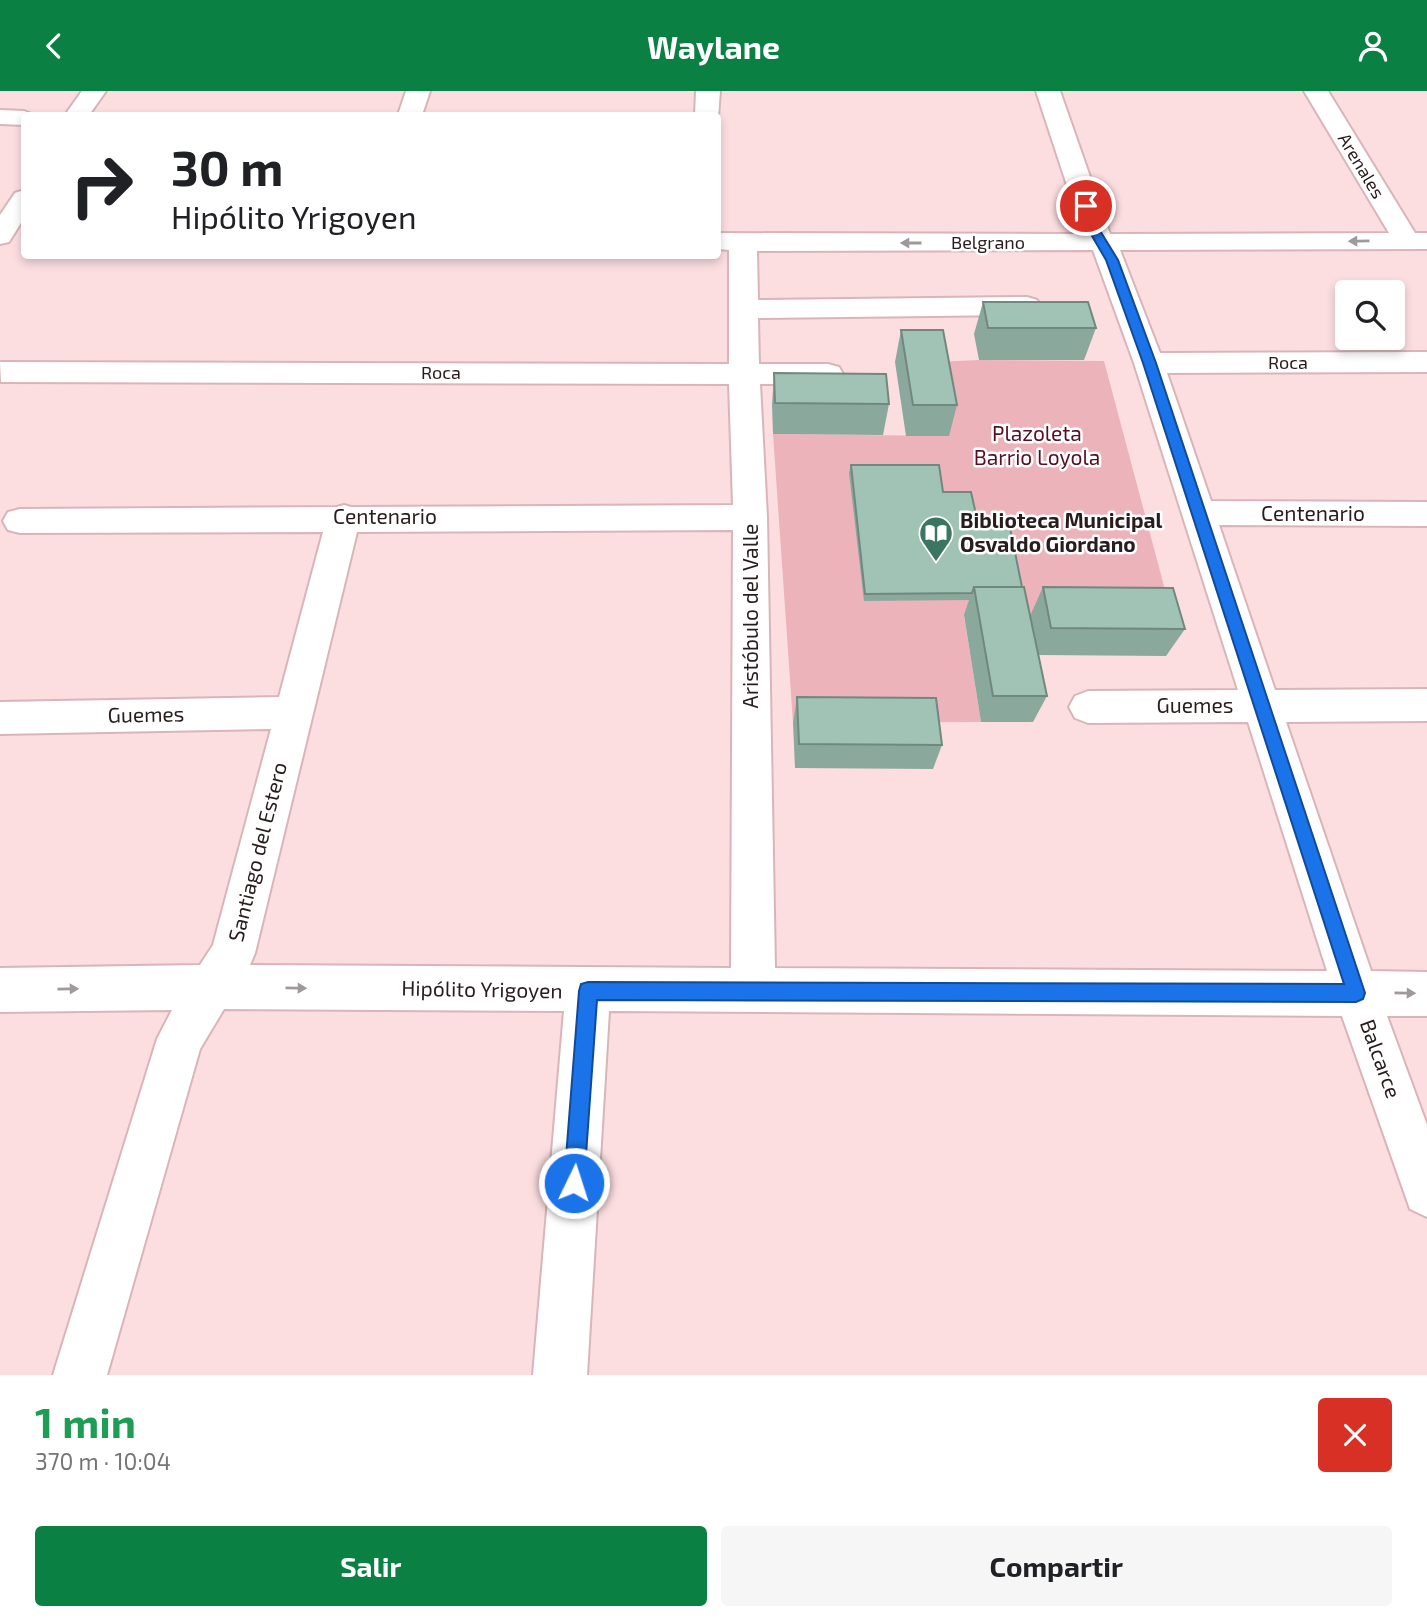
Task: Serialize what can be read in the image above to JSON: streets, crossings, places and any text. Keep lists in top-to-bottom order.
{
  "streets": {
    "street": [
      "Arenales",
      "Belgrano",
      "Roca",
      "Centenario",
      "Aristóbulo del Valle",
      "Guemes",
      "Santiago del Estero",
      "Hipólito Yrigoyen",
      "Balcarce"
    ]
  },
  "crossings": [
    ["Arenales", "Belgrano"],
    ["Belgrano", "Aristóbulo del Valle"],
    ["Belgrano", "Balcarce"],
    ["Roca", "Aristóbulo del Valle"],
    ["Roca", "Balcarce"],
    ["Centenario", "Aristóbulo del Valle"],
    ["Centenario", "Santiago del Estero"],
    ["Centenario", "Balcarce"],
    ["Aristóbulo del Valle", "Hipólito Yrigoyen"],
    ["Guemes", "Santiago del Estero"],
    ["Guemes", "Balcarce"],
    ["Santiago del Estero", "Hipólito Yrigoyen"],
    ["Hipólito Yrigoyen", "Balcarce"]
  ],
  "one_way": ["Hipólito Yrigoyen"],
  "parks": ["Plazoleta Barrio Loyola"],
  "places": {
    "library": ["Biblioteca Municipal Osvaldo Giordano"]
  },
  "page": {
    "header": "Waylane",
    "turn": ["30 m", "Hipólito Yrigoyen"],
    "heading": ["1 min", "370 m · 10:04"],
    "buttons": ["Salir", "Compartir"]
  }
}
